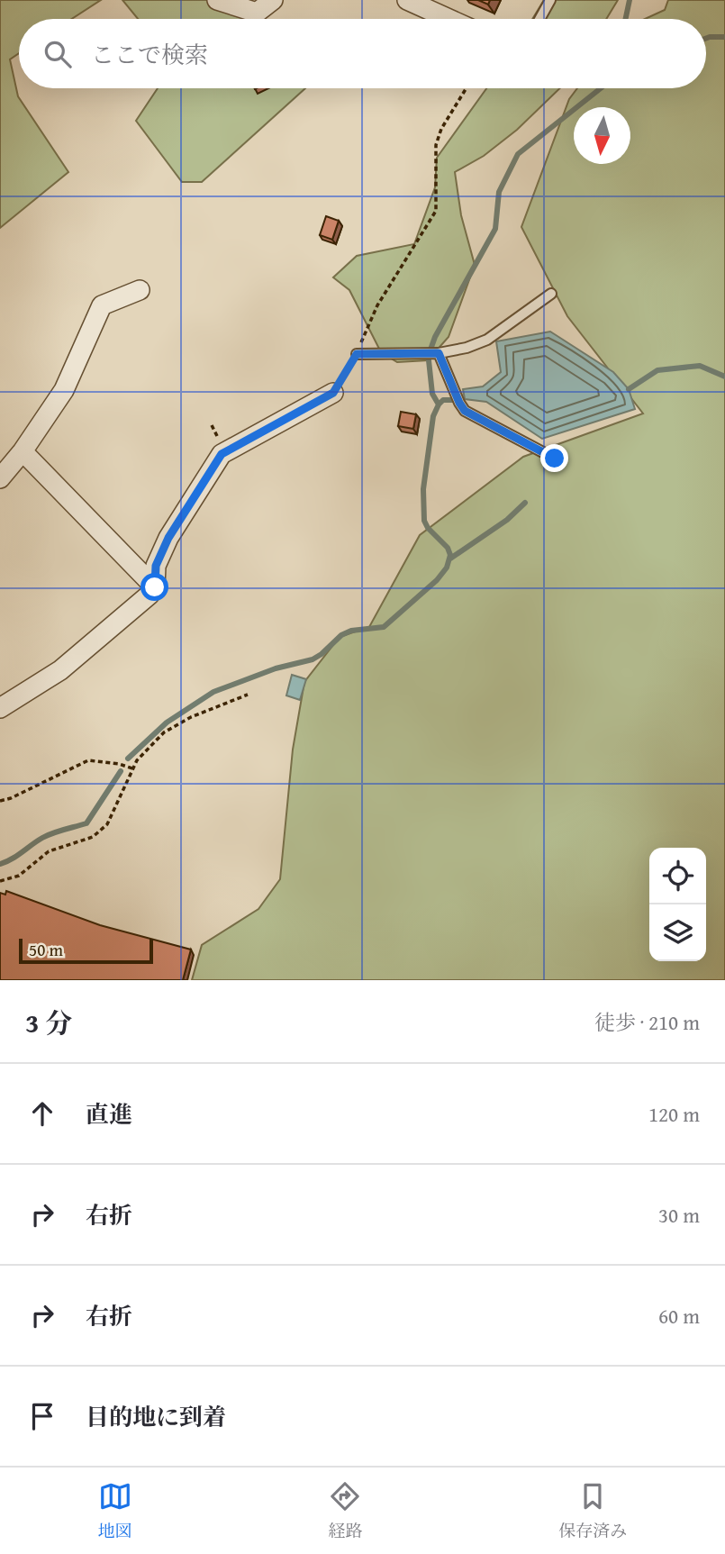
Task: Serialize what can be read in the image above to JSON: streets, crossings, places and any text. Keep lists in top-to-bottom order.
{
  "scale_bar": "50 m",
  "north": "bottom",
  "page": {
    "search": "ここで検索",
    "scale": "50 m",
    "heading": ["3 分", "徒歩 · 210 m"],
    "list": [
      ["直進", "120 m"],
      ["右折", "30 m"],
      ["右折", "60 m"],
      "目的地に到着"
    ],
    "nav": ["地図", "経路", "保存済み"]
  }
}
